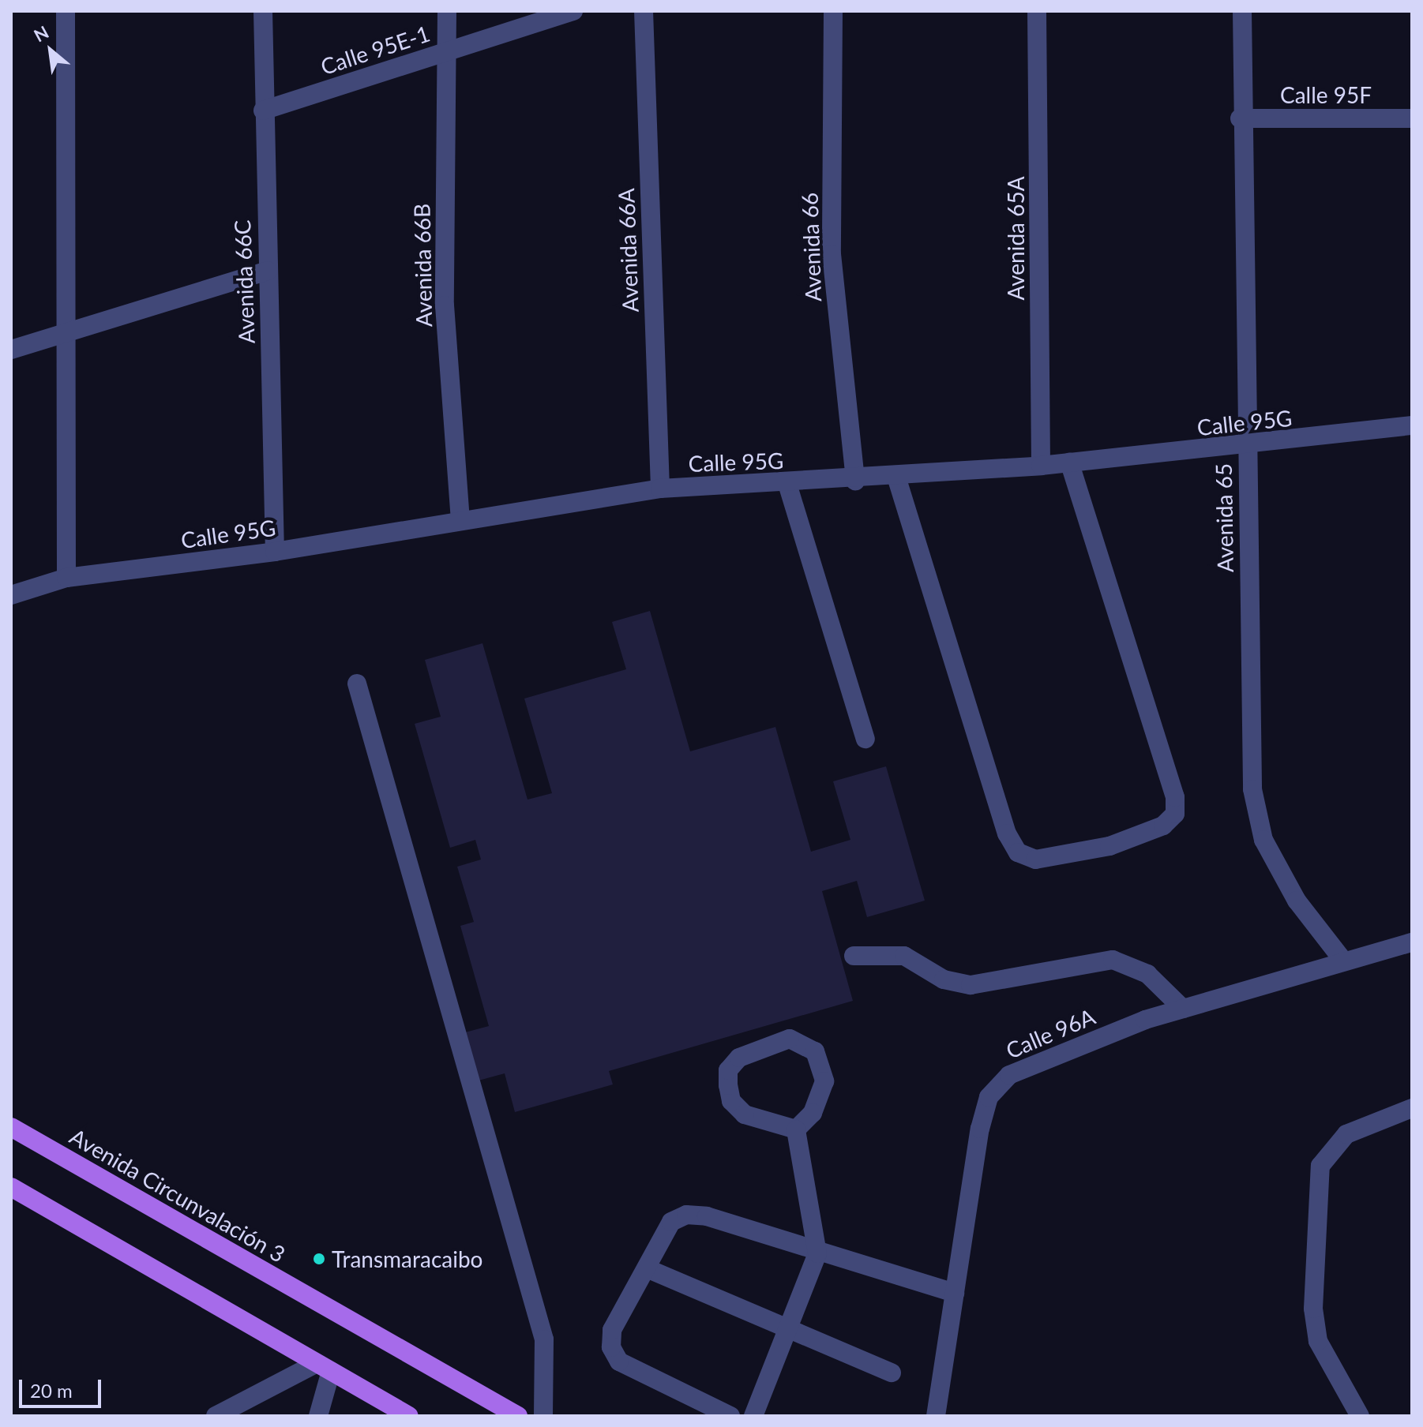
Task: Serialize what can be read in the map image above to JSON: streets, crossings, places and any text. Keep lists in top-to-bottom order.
{
  "streets": {
    "main road": ["Avenida Circunvalación 3"],
    "street": [
      "Calle 95E-1",
      "Calle 95F",
      "Avenida 65A",
      "Avenida 66",
      "Avenida 66A",
      "Avenida 66B",
      "Avenida 66C",
      "Calle 95G",
      "Avenida 65",
      "Calle 96A"
    ]
  },
  "crossings": [
    ["Calle 95E-1", "Avenida 66B"],
    ["Calle 95E-1", "Avenida 66C"],
    ["Calle 95F", "Avenida 65"],
    ["Avenida 65A", "Calle 95G"],
    ["Avenida 66", "Calle 95G"],
    ["Avenida 66A", "Calle 95G"],
    ["Avenida 66B", "Calle 95G"],
    ["Avenida 66C", "Calle 95G"],
    ["Calle 95G", "Avenida 65"],
    ["Avenida 65", "Calle 96A"]
  ],
  "places": ["Transmaracaibo"],
  "scale_bar": "20 m",
  "north": "top left"
}
